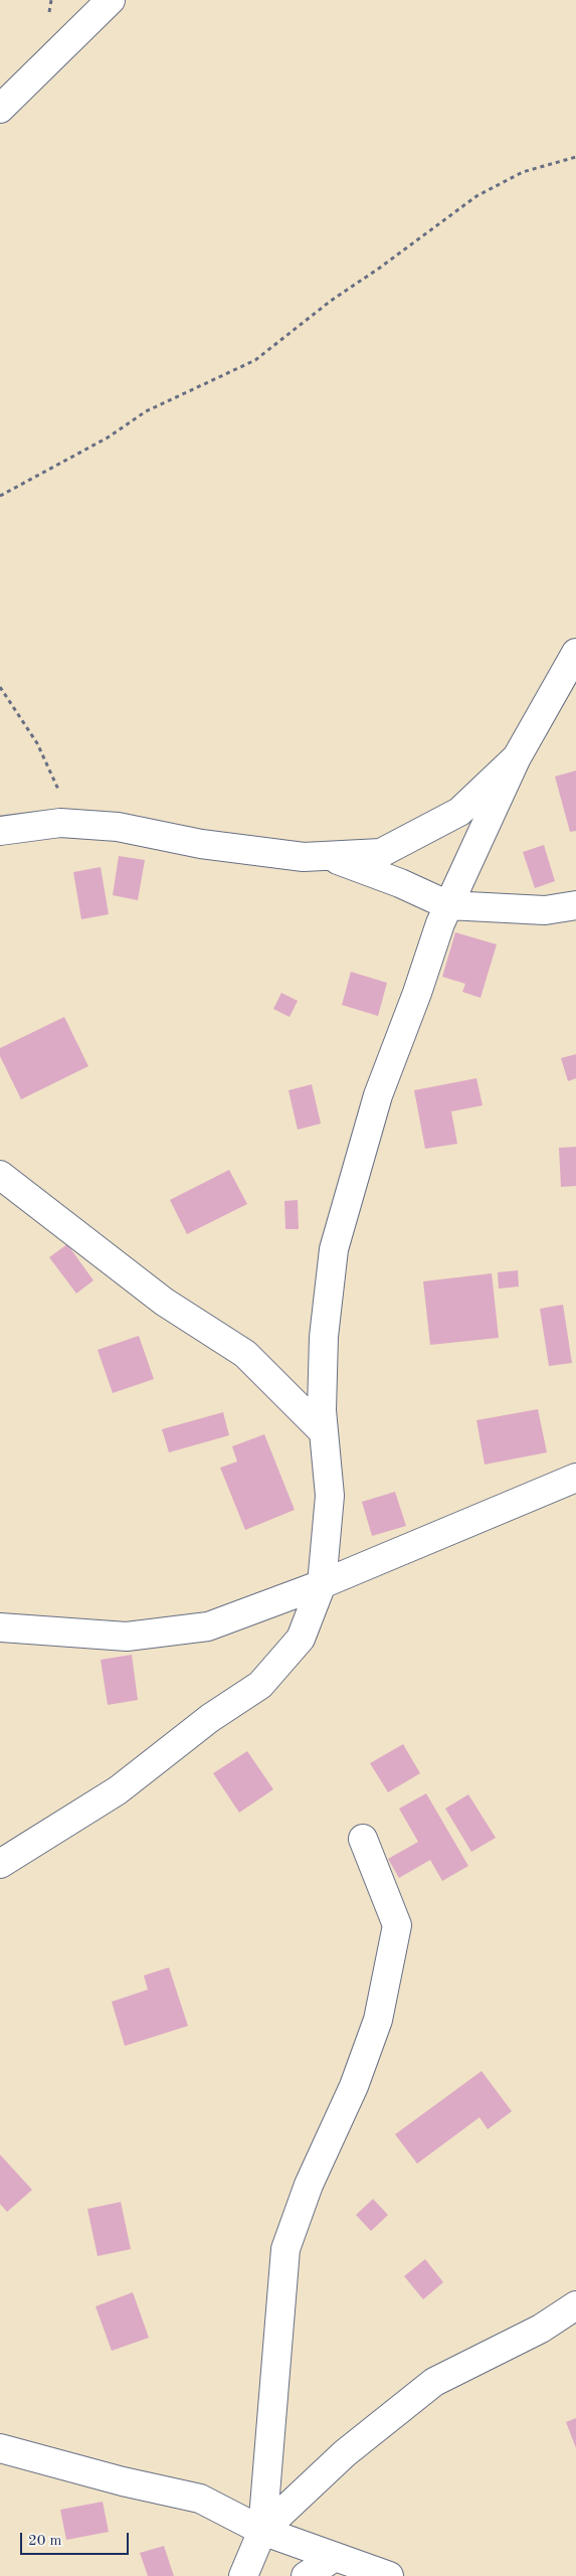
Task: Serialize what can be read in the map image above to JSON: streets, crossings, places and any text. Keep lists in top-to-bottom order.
{
  "scale_bar": "20 m"
}
